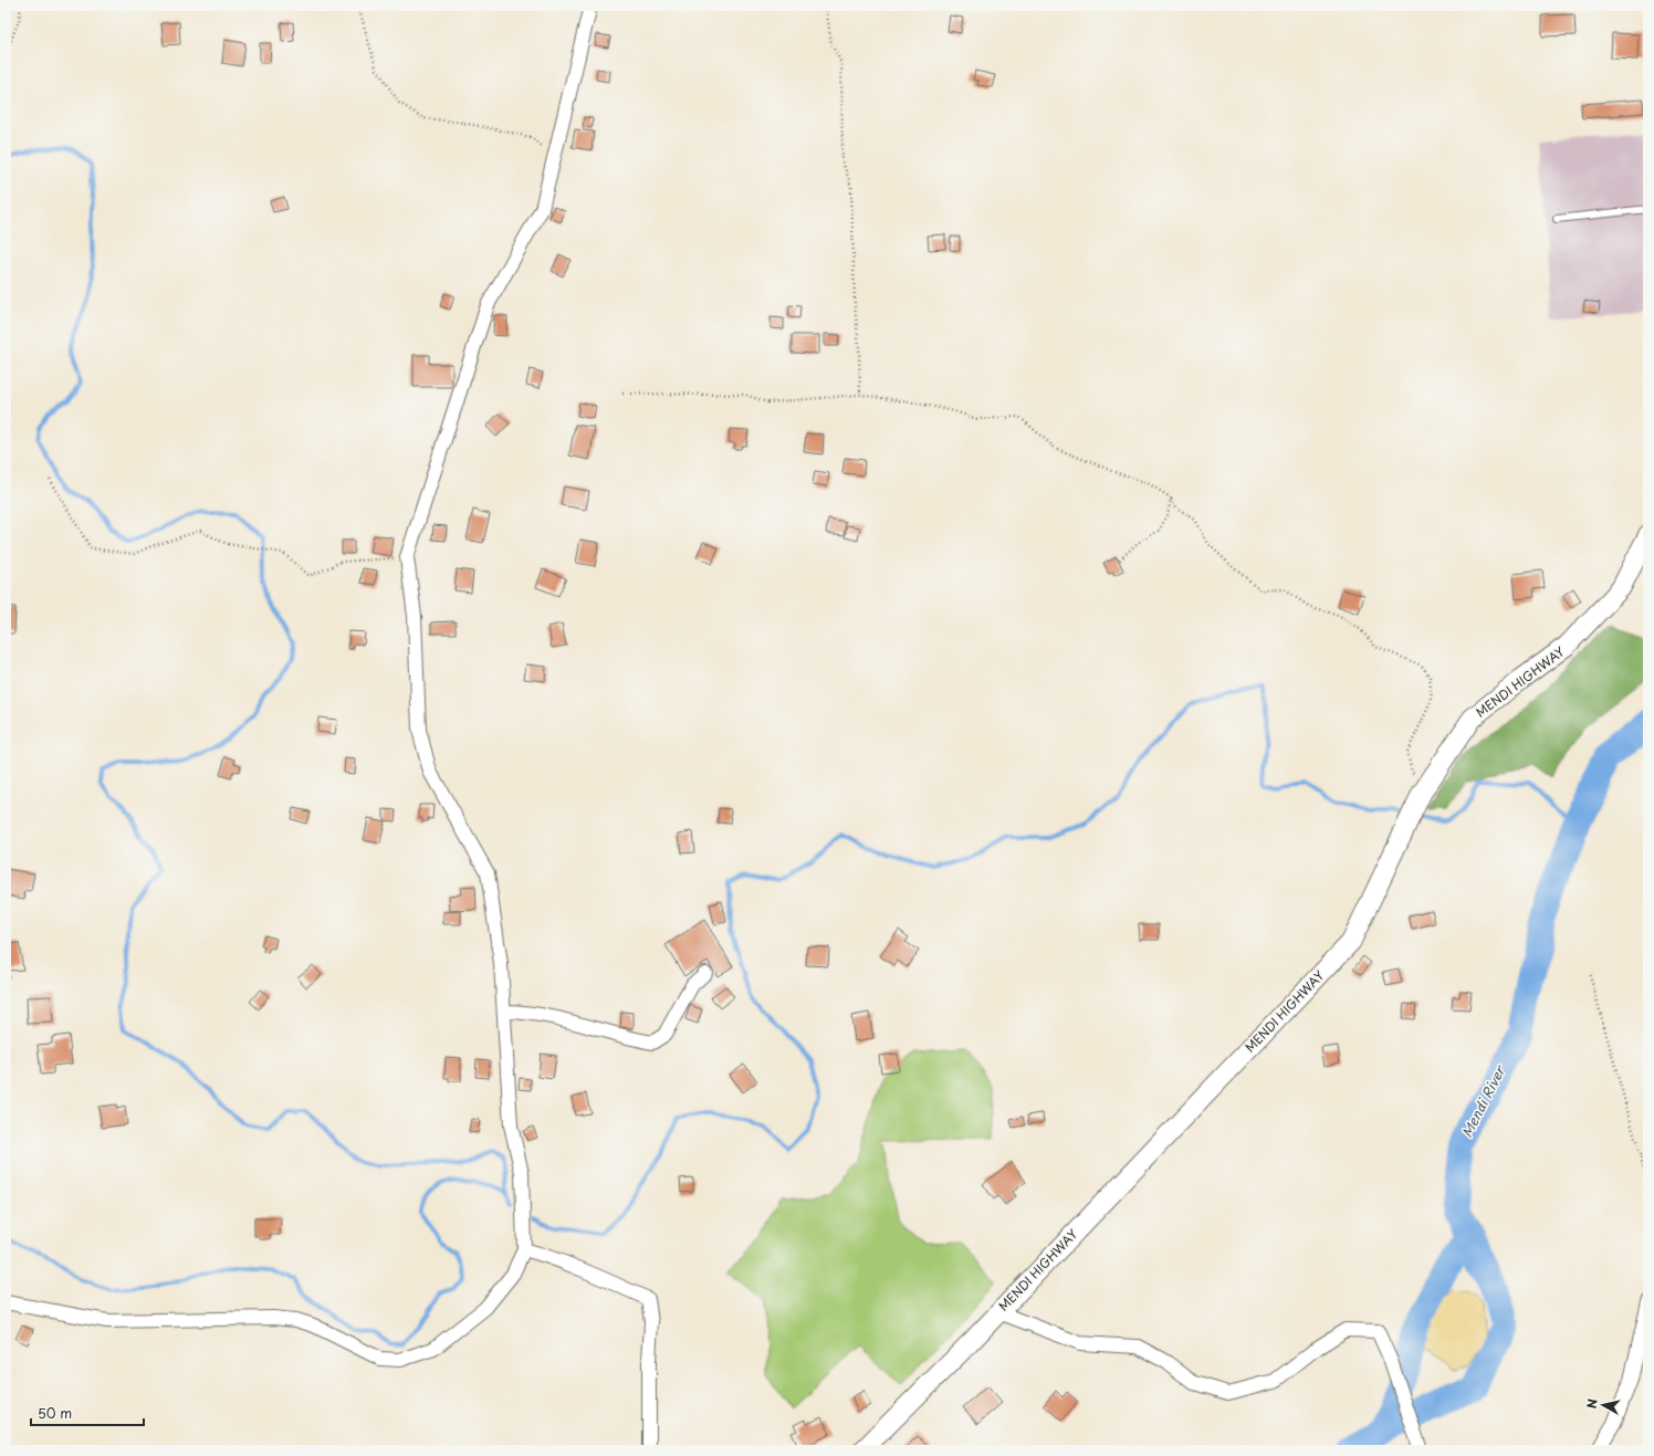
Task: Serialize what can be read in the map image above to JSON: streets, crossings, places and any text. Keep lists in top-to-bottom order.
{
  "streets": {
    "main road": ["MENDI HIGHWAY"]
  },
  "water": ["Mendi River"],
  "scale_bar": "50 m",
  "north": "left"
}
